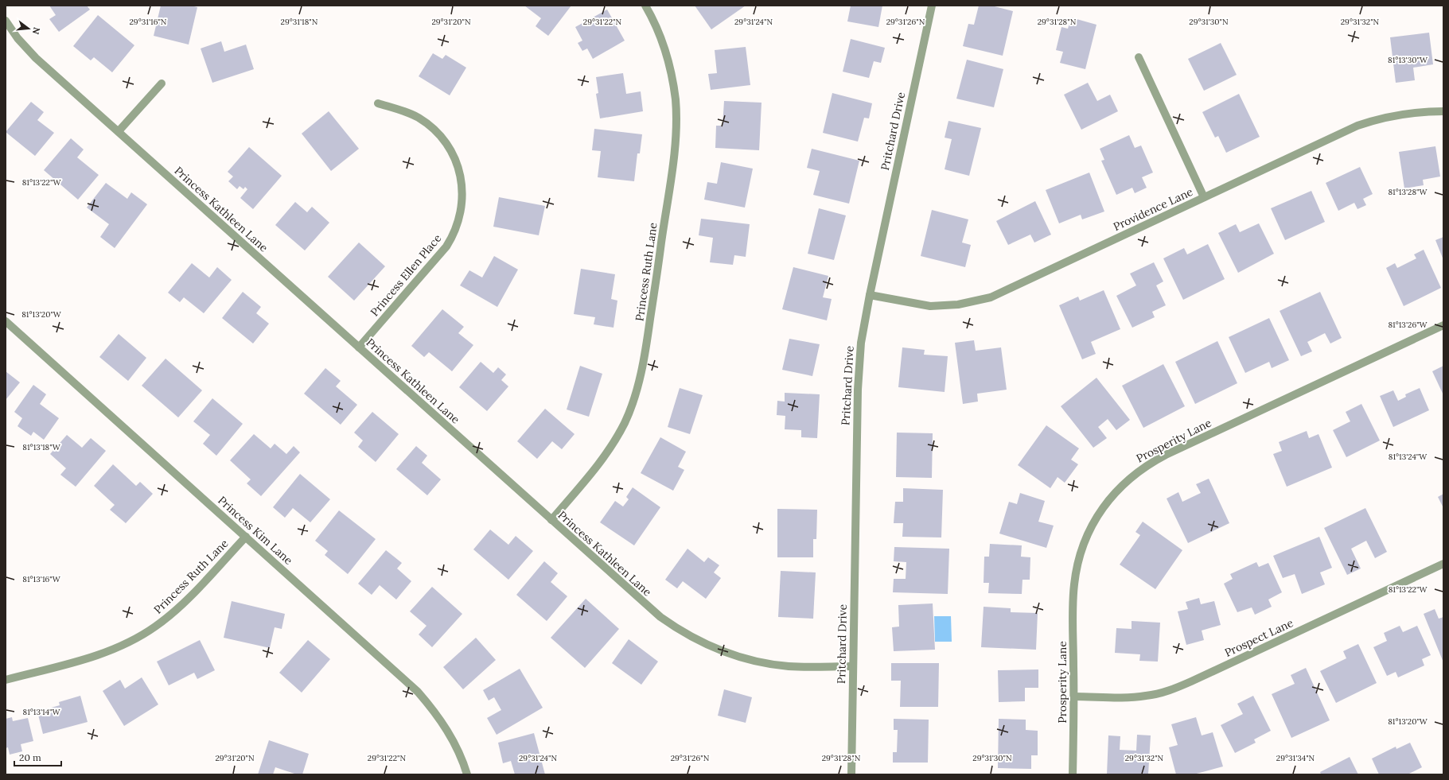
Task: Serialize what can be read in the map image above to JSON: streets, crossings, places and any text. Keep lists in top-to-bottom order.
{
  "streets": {
    "street": [
      "Pritchard Drive",
      "Princess Kathleen Lane",
      "Providence Lane",
      "Princess Ruth Lane",
      "Princess Ellen Place",
      "Prosperity Lane",
      "Princess Kim Lane",
      "Prospect Lane"
    ]
  },
  "crossings": [
    ["Pritchard Drive", "Princess Kathleen Lane"],
    ["Pritchard Drive", "Providence Lane"],
    ["Princess Kathleen Lane", "Princess Ruth Lane"],
    ["Princess Kathleen Lane", "Princess Ellen Place"],
    ["Princess Ruth Lane", "Princess Kim Lane"],
    ["Prosperity Lane", "Prospect Lane"]
  ],
  "scale_bar": "20 m",
  "north": "right",
  "coordinates": [
    "29°31'16\"N",
    "29°31'18\"N",
    "29°31'20\"N",
    "29°31'22\"N",
    "29°31'24\"N",
    "29°31'26\"N",
    "29°31'28\"N",
    "29°31'30\"N",
    "29°31'32\"N",
    "81°13'30\"W",
    "81°13'22\"W",
    "81°13'28\"W",
    "81°13'20\"W",
    "81°13'26\"W",
    "81°13'18\"W",
    "81°13'24\"W",
    "81°13'16\"W",
    "81°13'14\"W",
    "29°31'34\"N"
  ]
}
